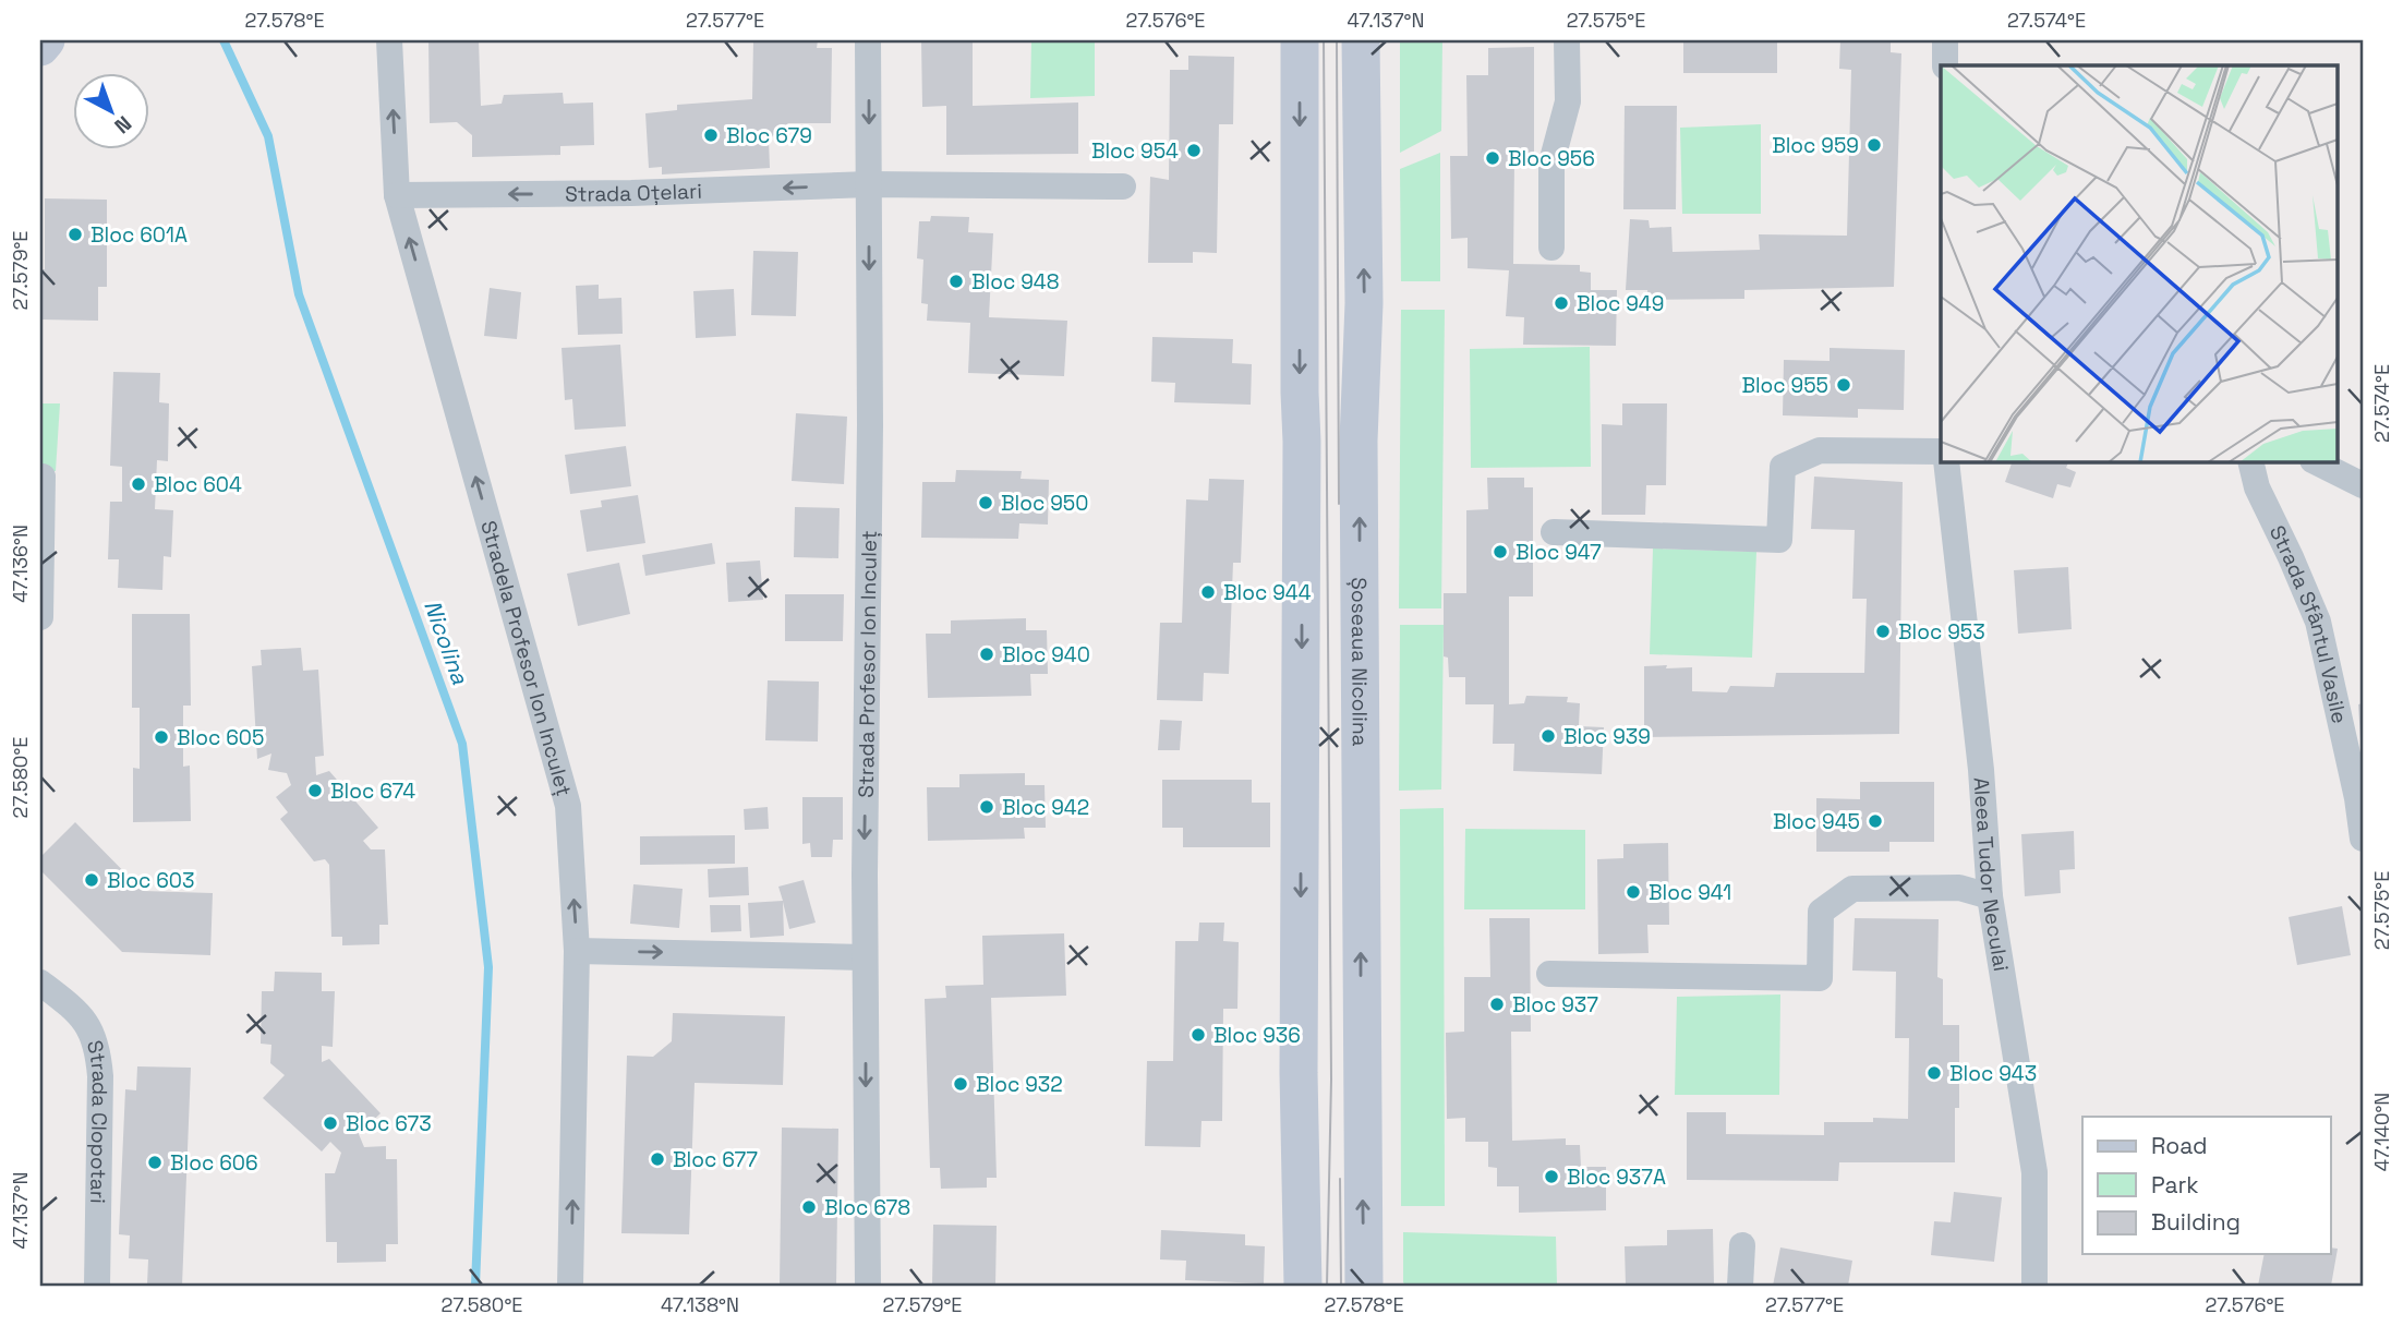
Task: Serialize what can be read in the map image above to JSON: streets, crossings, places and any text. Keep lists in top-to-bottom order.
{
  "streets": {
    "main road": ["Șoseaua Nicolina"],
    "street": [
      "Strada Oțelari",
      "Strada Sfântul Vasile",
      "Stradela Profesor Ion Inculeț",
      "Strada Profesor Ion Inculeț",
      "Aleea Tudor Neculai",
      "Strada Clopotari"
    ]
  },
  "crossings": [
    ["Strada Oțelari", "Stradela Profesor Ion Inculeț"],
    ["Strada Oțelari", "Strada Profesor Ion Inculeț"]
  ],
  "one_way": ["Strada Oțelari", "Stradela Profesor Ion Inculeț", "Strada Profesor Ion Inculeț"],
  "water": ["Nicolina"],
  "places": [
    "Bloc 679",
    "Bloc 959",
    "Bloc 954",
    "Bloc 956",
    "Bloc 601A",
    "Bloc 948",
    "Bloc 949",
    "Bloc 955",
    "Bloc 604",
    "Bloc 950",
    "Bloc 947",
    "Bloc 944",
    "Bloc 953",
    "Bloc 940",
    "Bloc 939",
    "Bloc 605",
    "Bloc 674",
    "Bloc 942",
    "Bloc 945",
    "Bloc 603",
    "Bloc 941",
    "Bloc 937",
    "Bloc 936",
    "Bloc 943",
    "Bloc 932",
    "Bloc 673",
    "Bloc 677",
    "Bloc 606",
    "Bloc 937A",
    "Bloc 678"
  ],
  "legend": ["Road", "Park", "Building"],
  "north": "bottom right",
  "coordinates": [
    "27.578°E",
    "27.577°E",
    "27.576°E",
    "47.137°N",
    "27.575°E",
    "27.574°E",
    "27.579°E",
    "47.136°N",
    "27.580°E",
    "47.140°N",
    "47.138°N"
  ]
}
